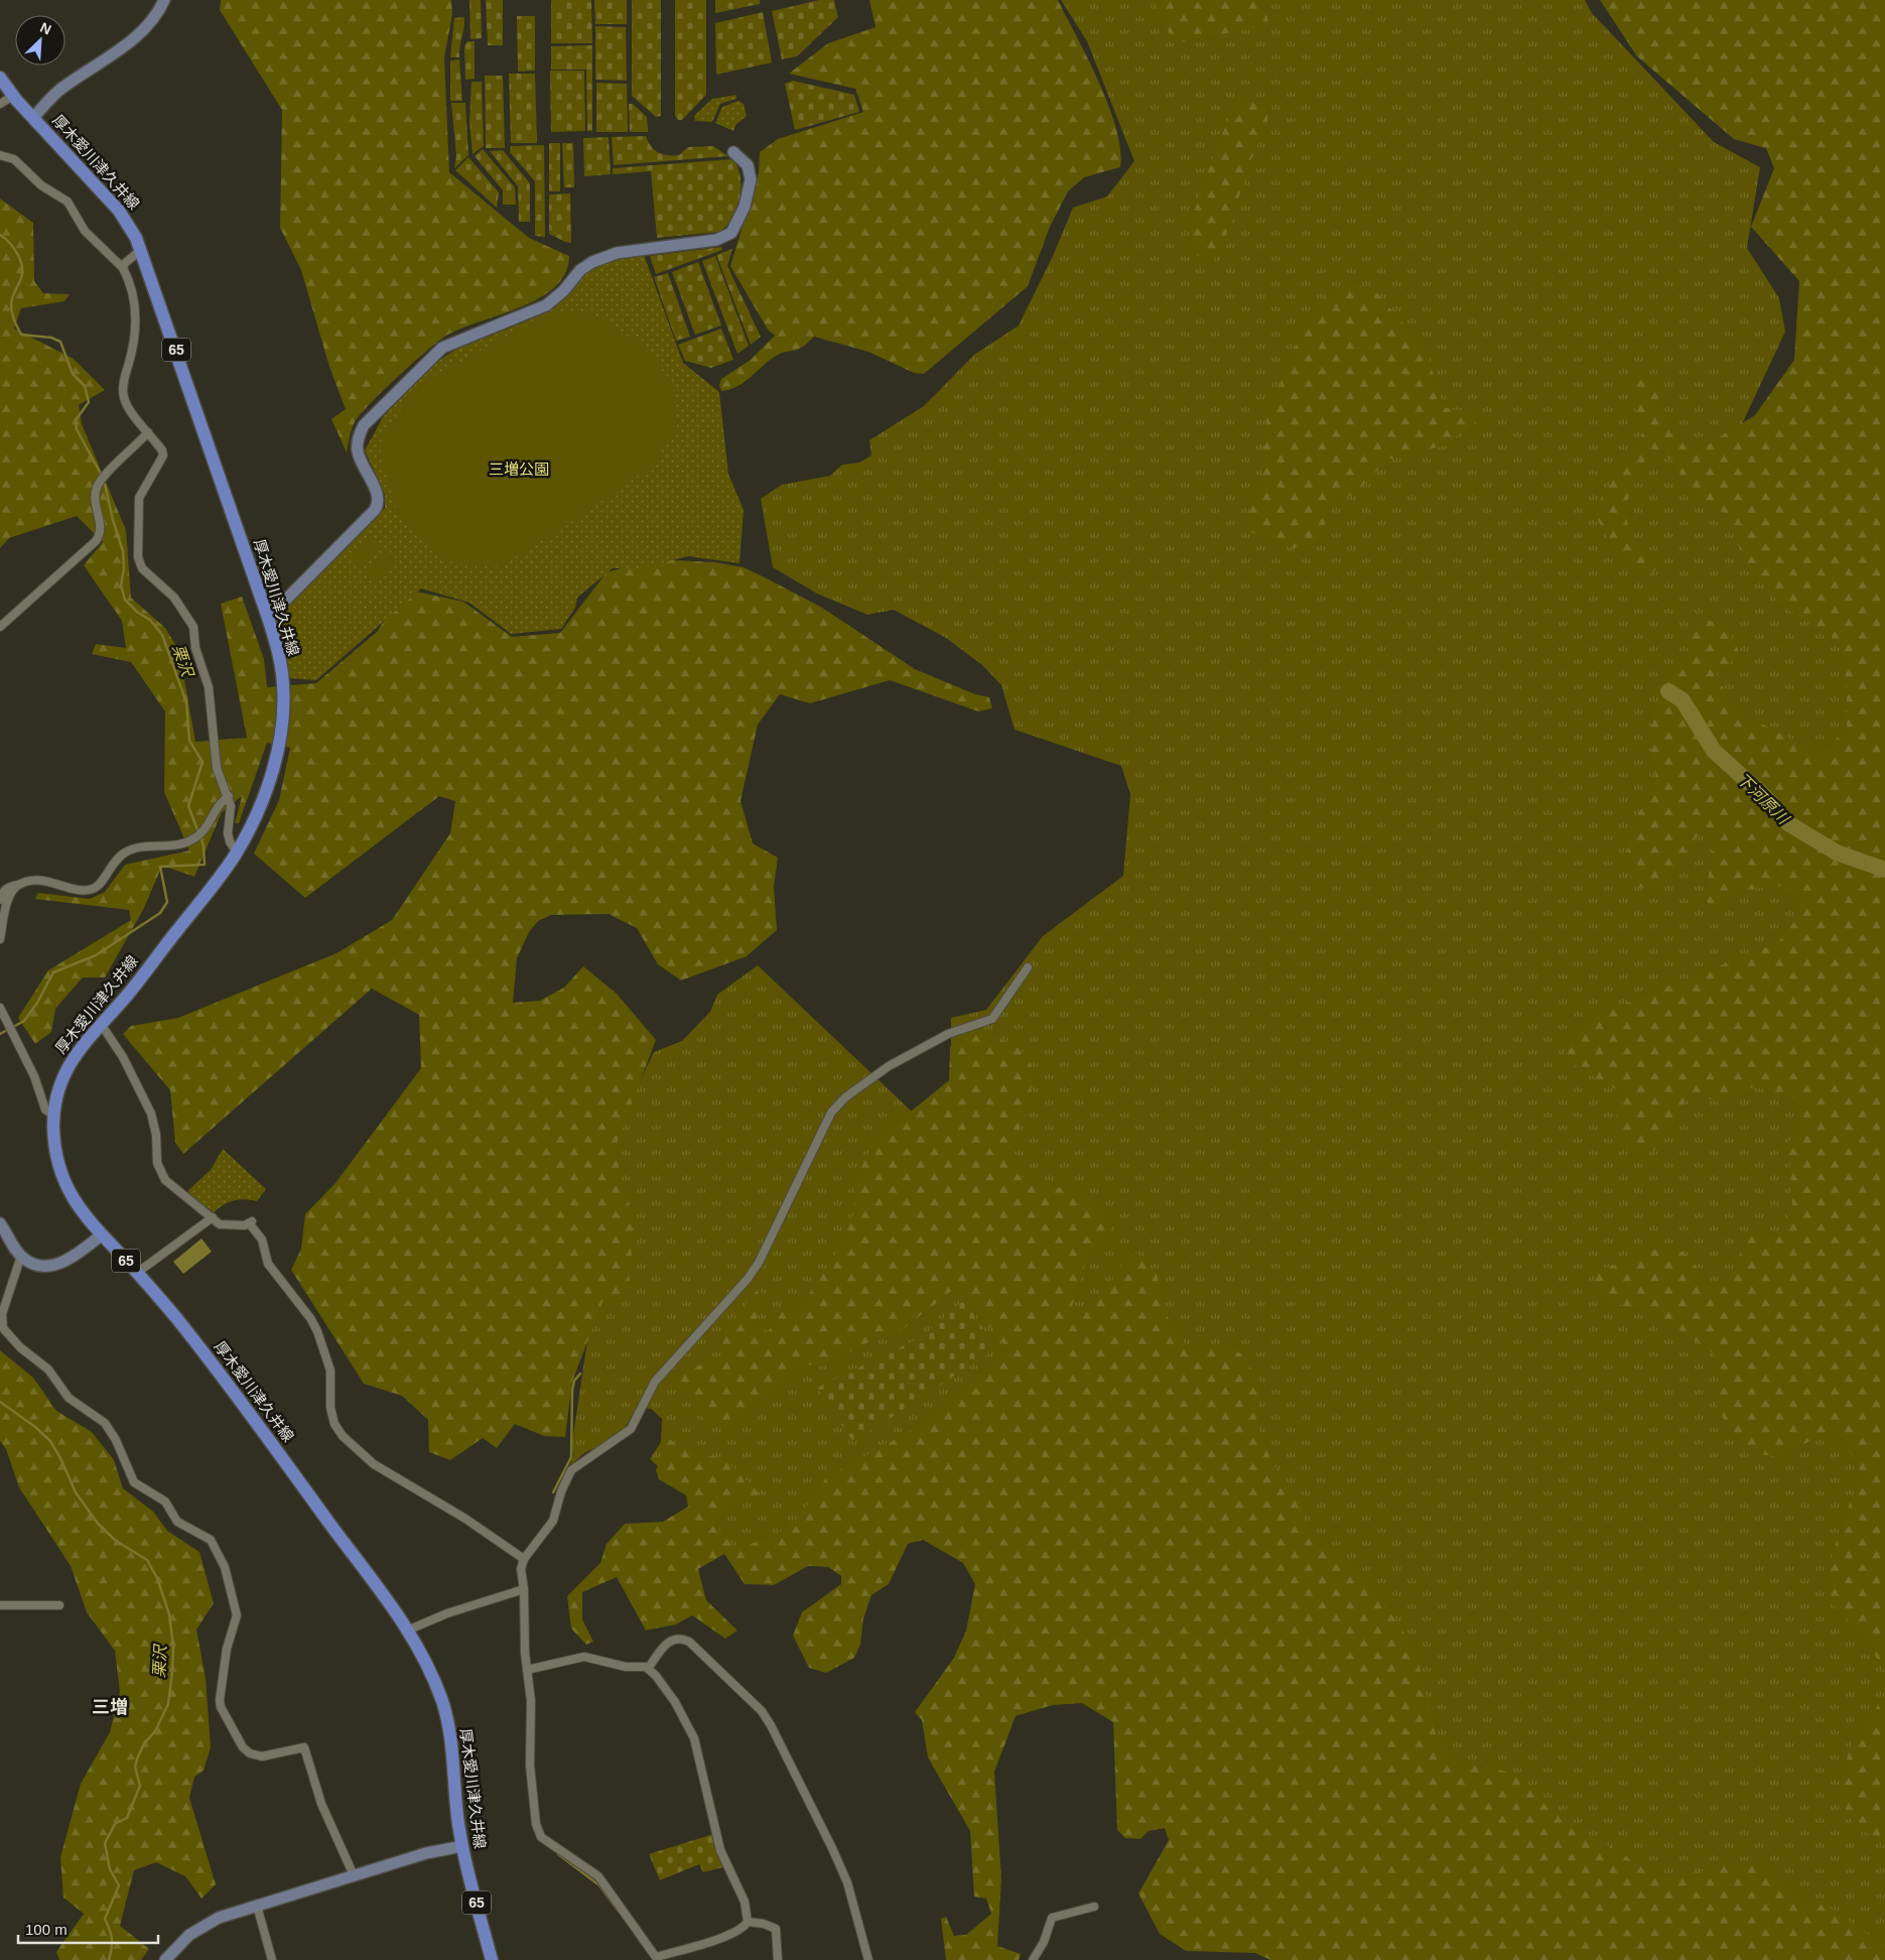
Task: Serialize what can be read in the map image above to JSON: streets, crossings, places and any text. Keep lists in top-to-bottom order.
{
  "streets": {
    "main road": ["厚木愛川津久井線", "65"]
  },
  "districts": ["三増"],
  "water": ["栗沢", "下河原川"],
  "parks": ["三増公園"],
  "scale_bar": "100 m",
  "north": "top right"
}
